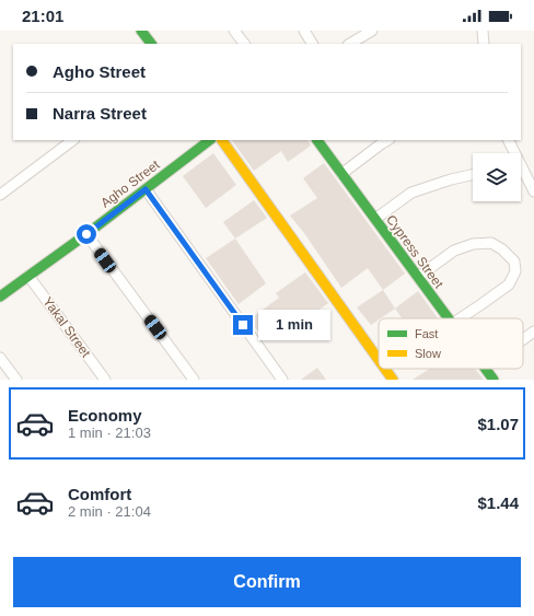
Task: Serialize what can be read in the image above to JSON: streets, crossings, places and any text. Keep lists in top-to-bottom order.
{
  "streets": {
    "street": ["Agho Street", "Cypress Street", "Yakal Street"]
  },
  "crossings": [
    ["Agho Street", "Yakal Street"]
  ],
  "legend": ["Fast", "Slow"],
  "page": {
    "status": "21:01",
    "banner": ["Agho Street", "Narra Street"],
    "bubble": "1 min",
    "list": [
      {
        "name": "Economy",
        "note": "1 min · 21:03",
        "value": "$1.07"
      },
      {
        "name": "Comfort",
        "note": "2 min · 21:04",
        "value": "$1.44"
      }
    ],
    "buttons": "Confirm"
  }
}
